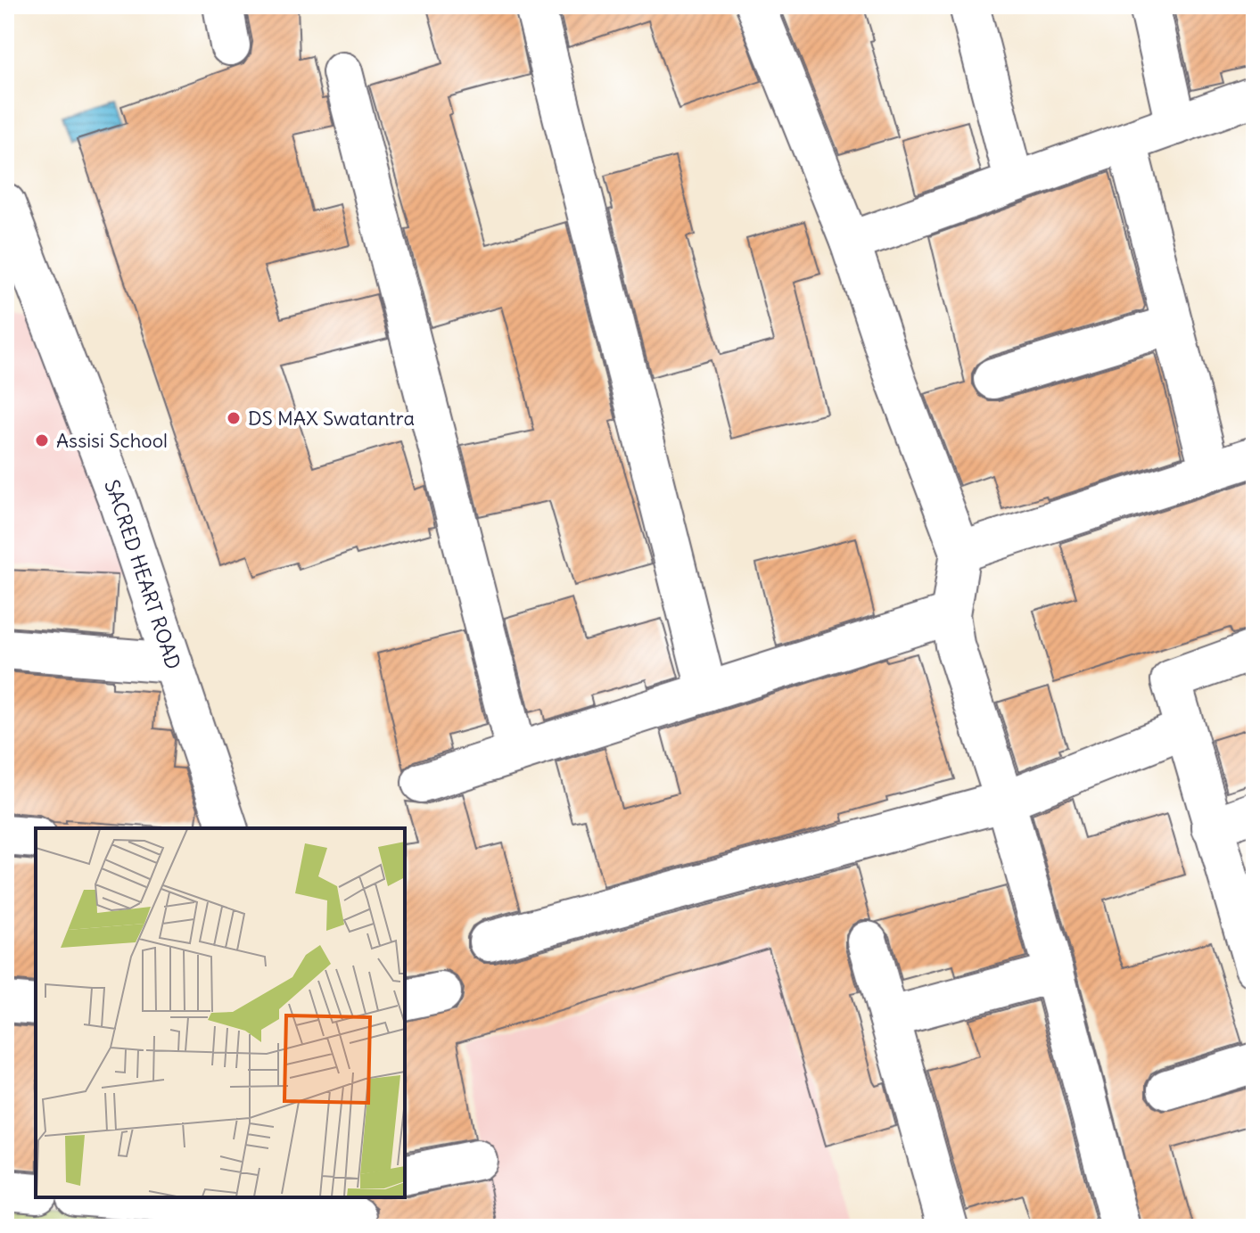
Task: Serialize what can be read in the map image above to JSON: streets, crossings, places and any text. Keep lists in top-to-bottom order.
{
  "streets": {
    "street": ["SACRED HEART ROAD"]
  },
  "places": ["DS MAX Swatantra", "Assisi School"]
}
